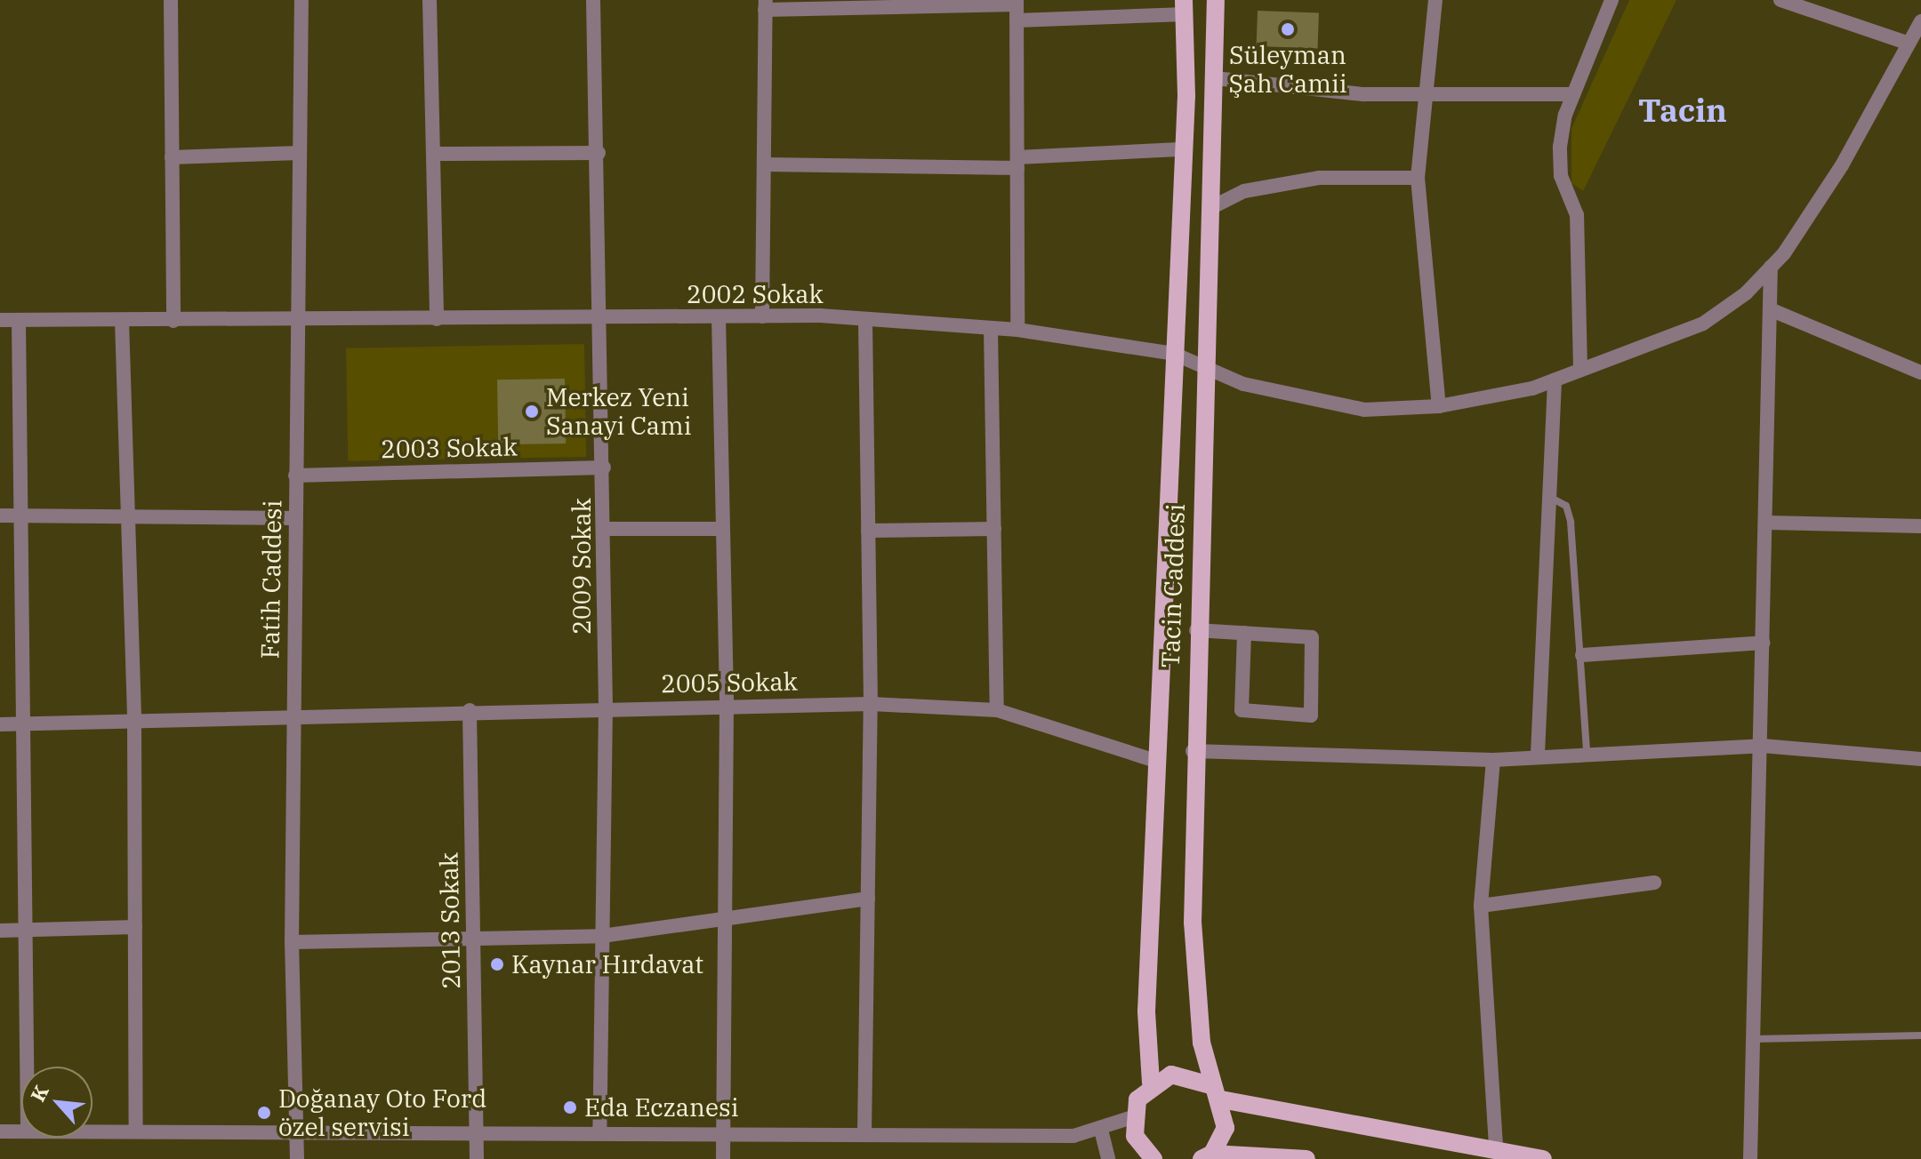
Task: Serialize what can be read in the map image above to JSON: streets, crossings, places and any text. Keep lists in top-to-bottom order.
{
  "streets": {
    "main road": ["Tacin Caddesi"],
    "street": [
      "2002 Sokak",
      "2003 Sokak",
      "2009 Sokak",
      "Fatih Caddesi",
      "2005 Sokak",
      "2013 Sokak"
    ]
  },
  "crossings": [
    ["2002 Sokak", "2009 Sokak"],
    ["2002 Sokak", "Fatih Caddesi"],
    ["2002 Sokak", "Tacin Caddesi"],
    ["2003 Sokak", "2009 Sokak"],
    ["2003 Sokak", "Fatih Caddesi"],
    ["2009 Sokak", "2005 Sokak"],
    ["Fatih Caddesi", "2005 Sokak"],
    ["Tacin Caddesi", "2005 Sokak"],
    ["2005 Sokak", "2013 Sokak"]
  ],
  "districts": ["Tacin"],
  "places": [
    "Süleyman Şah Camii",
    "Merkez Yeni Sanayi Cami",
    "Kaynar Hırdavat",
    "Eda Eczanesi",
    "Doğanay Oto Ford özel servisi"
  ],
  "north": "top left"
}
